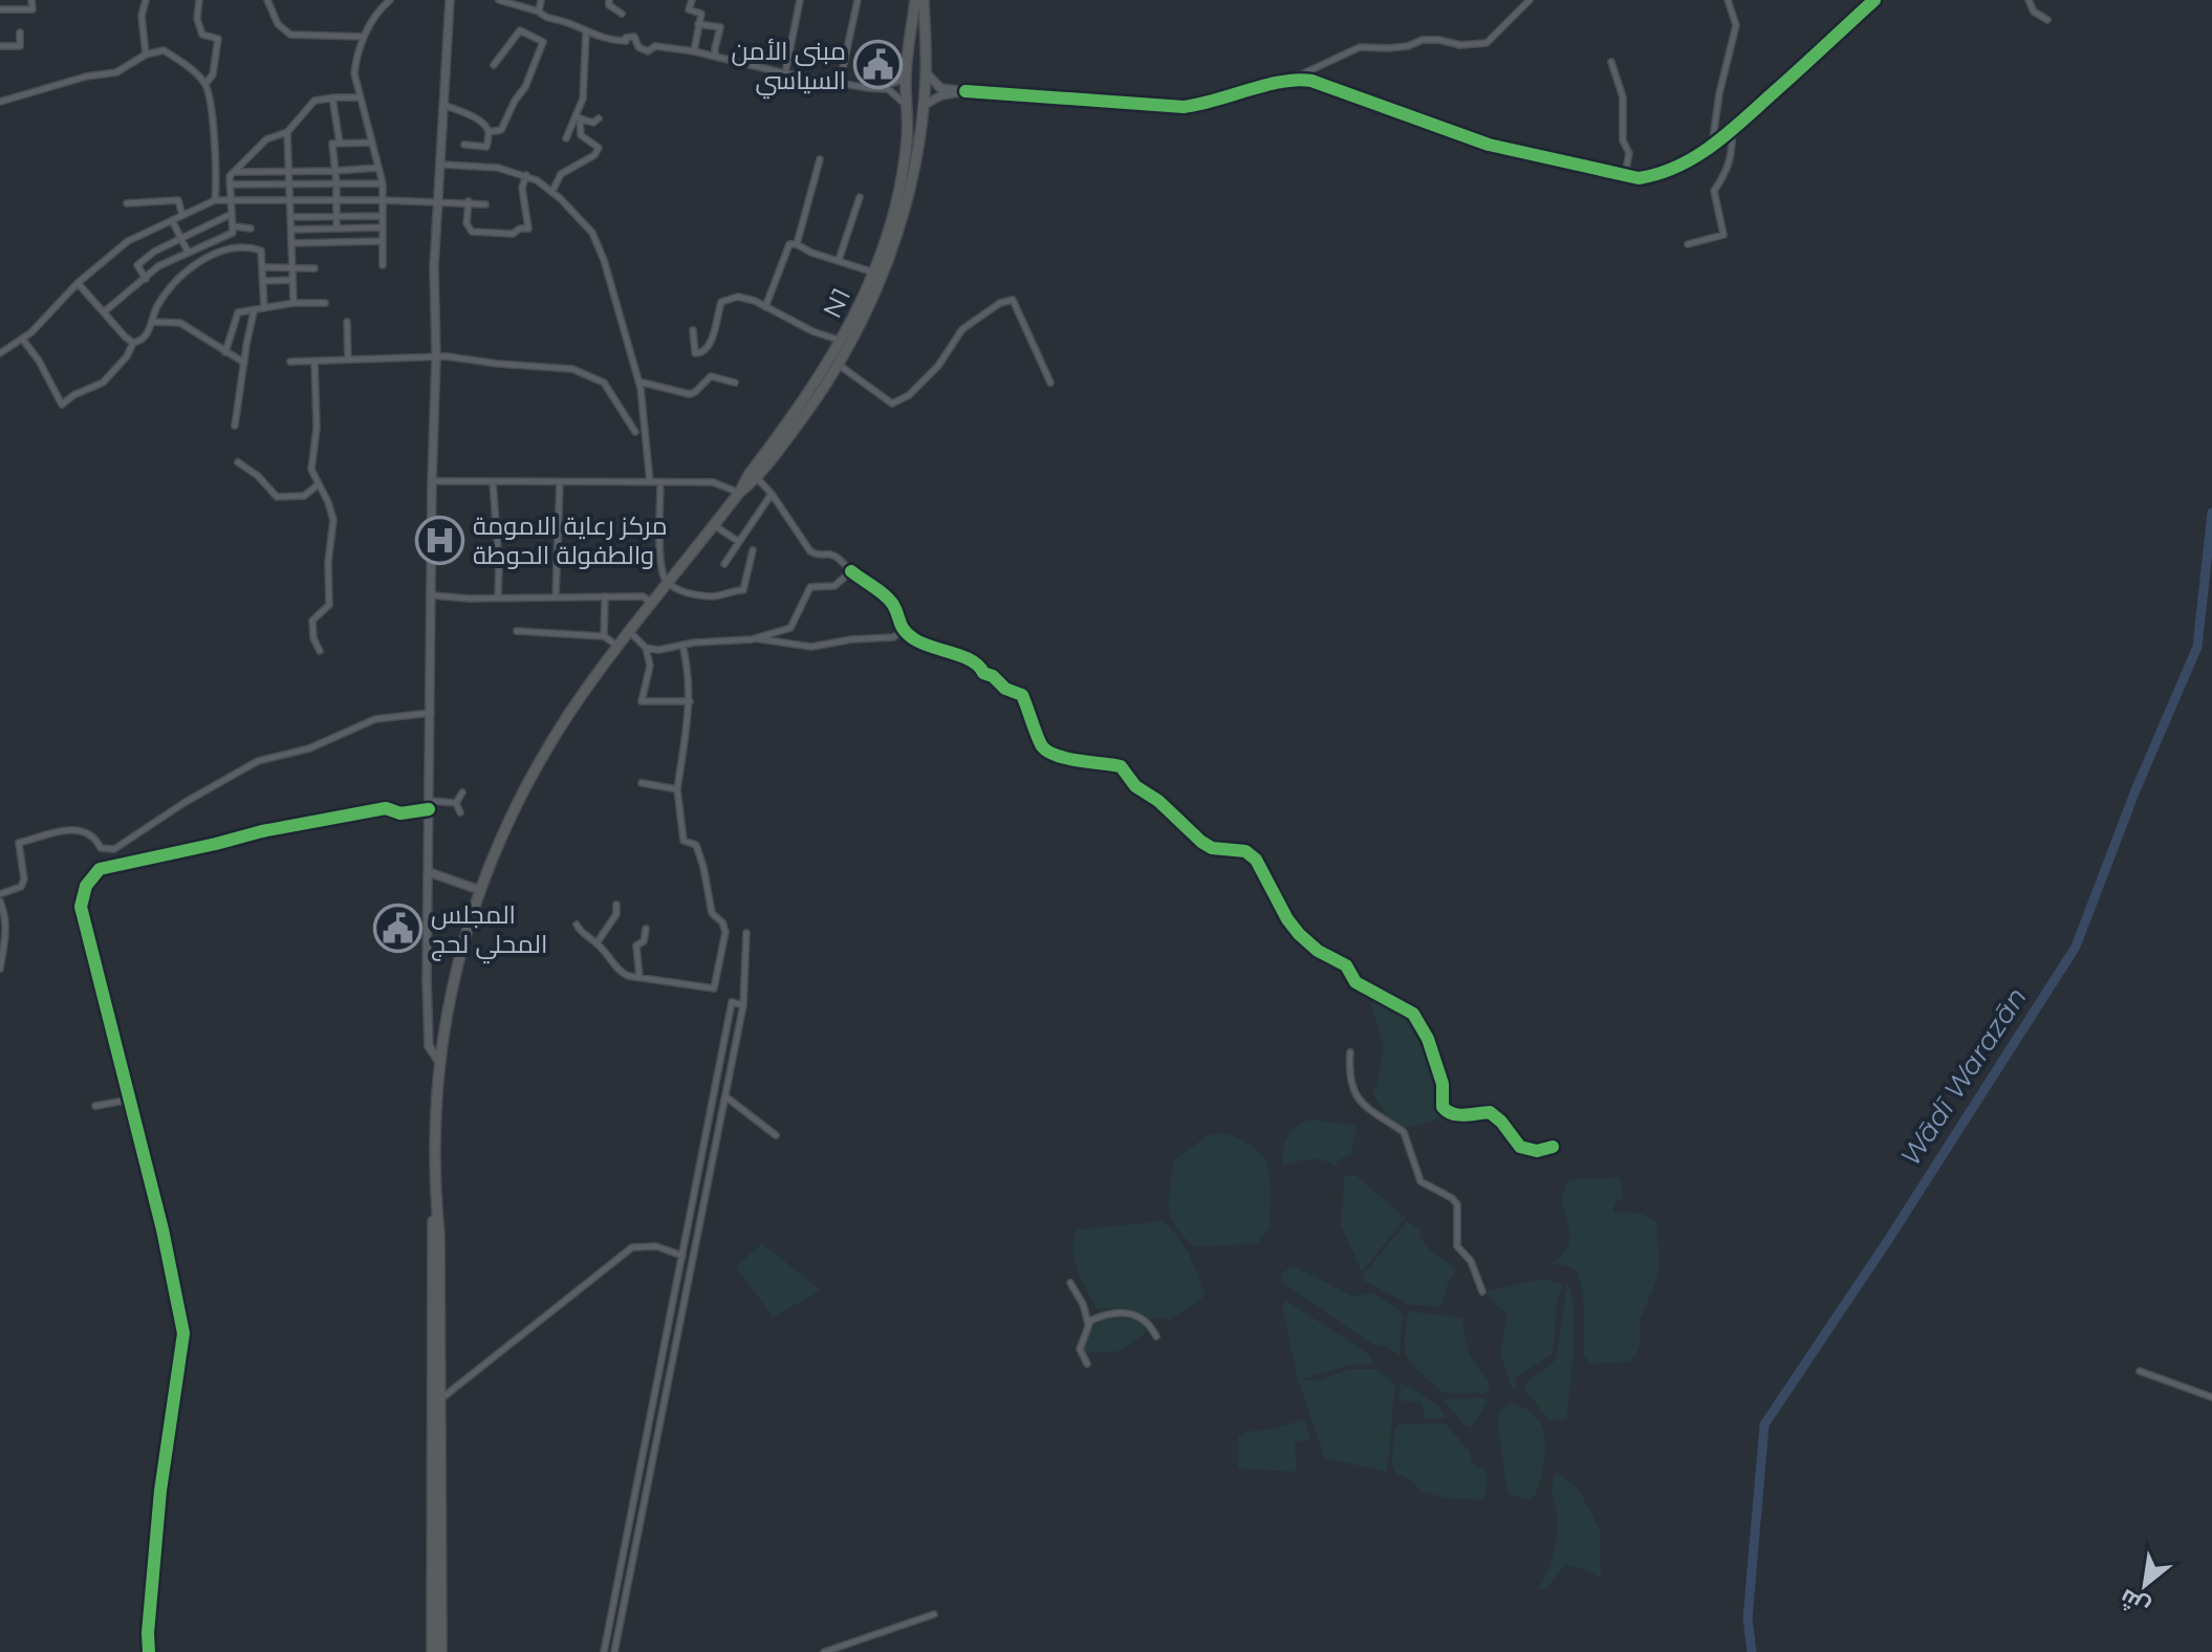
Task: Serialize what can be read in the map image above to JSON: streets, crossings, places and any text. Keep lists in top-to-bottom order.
{
  "streets": {
    "highway": ["N1"]
  },
  "water": ["Wādī Warazān"],
  "places": {
    "public building": ["مبنى الأمن السياسي", "المجلس المحلي لحج"],
    "hospital": ["مركز رعاية الامومة والطفولة الحوطة"]
  },
  "north": "bottom left"
}
